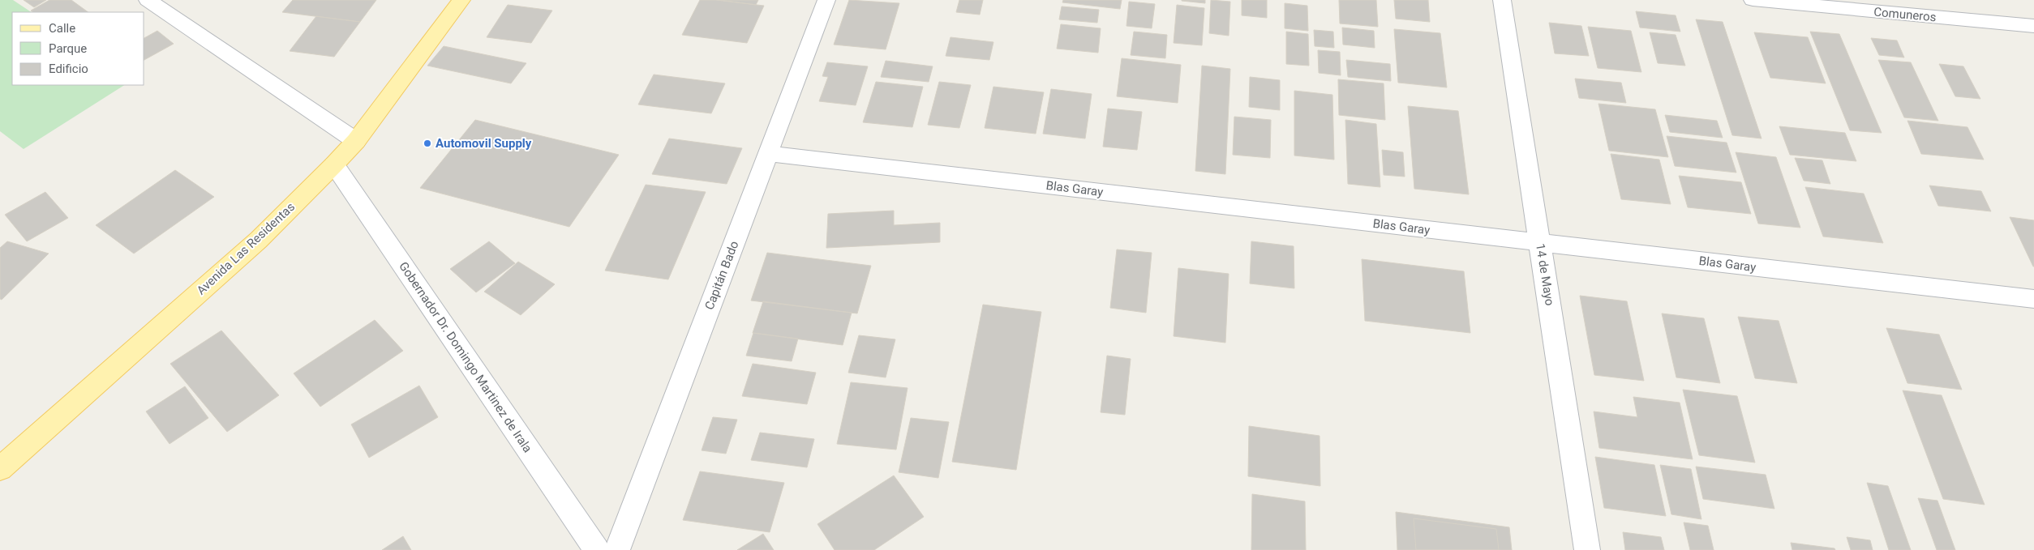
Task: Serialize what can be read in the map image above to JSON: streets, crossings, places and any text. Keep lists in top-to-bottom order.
{
  "streets": {
    "main road": ["Avenida Las Residentas"],
    "street": [
      "Comuneros",
      "Blas Garay",
      "14 de Mayo",
      "Capitán Bado",
      "Gobernador Dr. Domingo Martinez de Irala"
    ]
  },
  "crossings": [
    ["Blas Garay", "14 de Mayo"],
    ["Blas Garay", "Capitán Bado"],
    ["Avenida Las Residentas", "Gobernador Dr. Domingo Martinez de Irala"]
  ],
  "places": ["Automovil Supply"],
  "legend": ["Calle", "Parque", "Edificio"]
}
